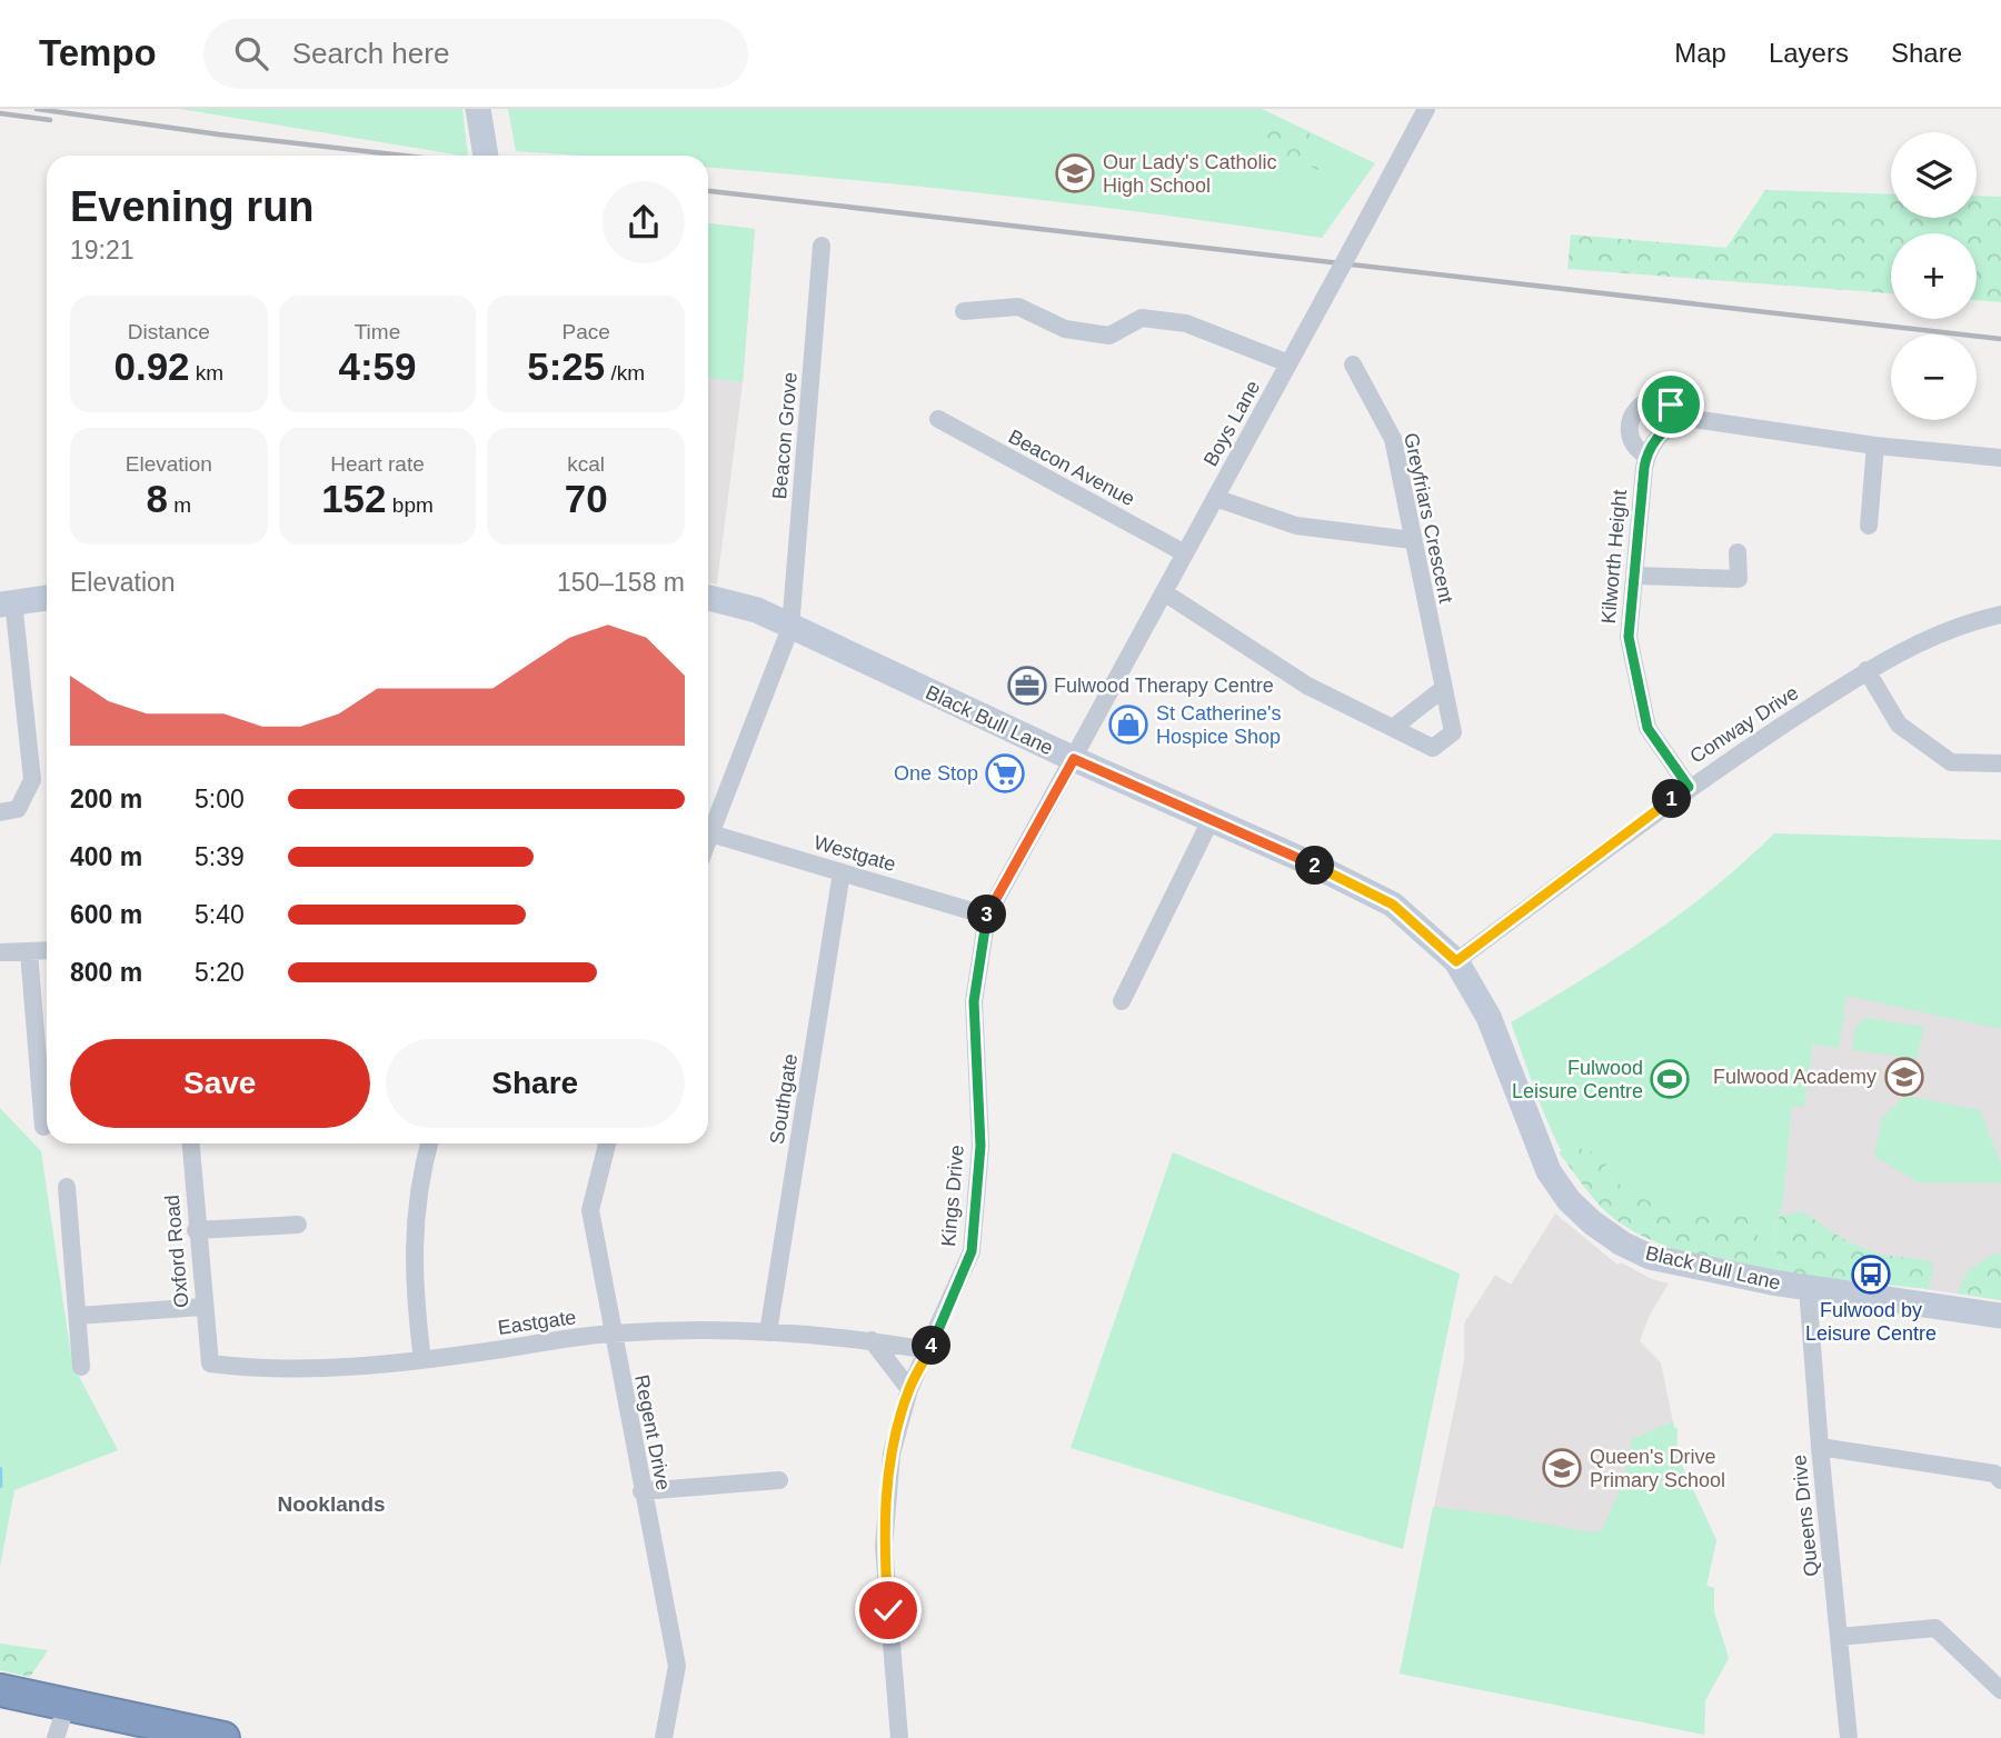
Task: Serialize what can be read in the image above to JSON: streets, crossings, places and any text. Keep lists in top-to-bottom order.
{
  "streets": {
    "street": [
      "Boys Lane",
      "Beacon Grove",
      "Beacon Avenue",
      "Greyfriars Crescent",
      "Kilworth Height",
      "Black Bull Lane",
      "Conway Drive",
      "Westgate",
      "Southgate",
      "Kings Drive",
      "Oxford Road",
      "Eastgate",
      "Regent Drive",
      "Queens Drive"
    ]
  },
  "crossings": [
    ["Boys Lane", "Beacon Avenue"],
    ["Boys Lane", "Greyfriars Crescent"],
    ["Boys Lane", "Black Bull Lane"],
    ["Boys Lane", "Kings Drive"],
    ["Beacon Grove", "Black Bull Lane"],
    ["Kilworth Height", "Conway Drive"],
    ["Black Bull Lane", "Conway Drive"],
    ["Black Bull Lane", "Kings Drive"],
    ["Black Bull Lane", "Queens Drive"],
    ["Westgate", "Southgate"],
    ["Westgate", "Kings Drive"],
    ["Southgate", "Eastgate"],
    ["Kings Drive", "Eastgate"],
    ["Oxford Road", "Eastgate"],
    ["Eastgate", "Regent Drive"]
  ],
  "districts": ["Nooklands"],
  "places": {
    "school or university": ["Our Lady's Catholic High School", "Fulwood Academy", "Queen's Drive Primary School"],
    "office": ["Fulwood Therapy Centre"],
    "shop": ["St Catherine's Hospice Shop"],
    "supermarket": ["One Stop"],
    "sports": ["Fulwood Leisure Centre"],
    "bus stop": ["Fulwood by Leisure Centre"]
  },
  "page": {
    "header": "Tempo",
    "search": "Search here",
    "nav": ["Map", "Layers", "Share"],
    "map_buttons": ["+", "−"],
    "heading": ["Evening run", "19:21"],
    "stats": [
      ["Distance", "0.92 km"],
      ["Time", "4:59"],
      ["Pace", "5:25 /km"],
      ["Elevation", "8 m"],
      ["Heart rate", "152 bpm"],
      ["kcal", "70"]
    ],
    "chart": ["Elevation", "150–158 m"],
    "list": [
      {
        "name": "200 m",
        "note": "5:00"
      },
      {
        "name": "400 m",
        "note": "5:39"
      },
      {
        "name": "600 m",
        "note": "5:40"
      },
      {
        "name": "800 m",
        "note": "5:20"
      }
    ],
    "pins": [
      "1",
      "2",
      "3",
      "4"
    ],
    "buttons": ["Save", "Share"]
  }
}
